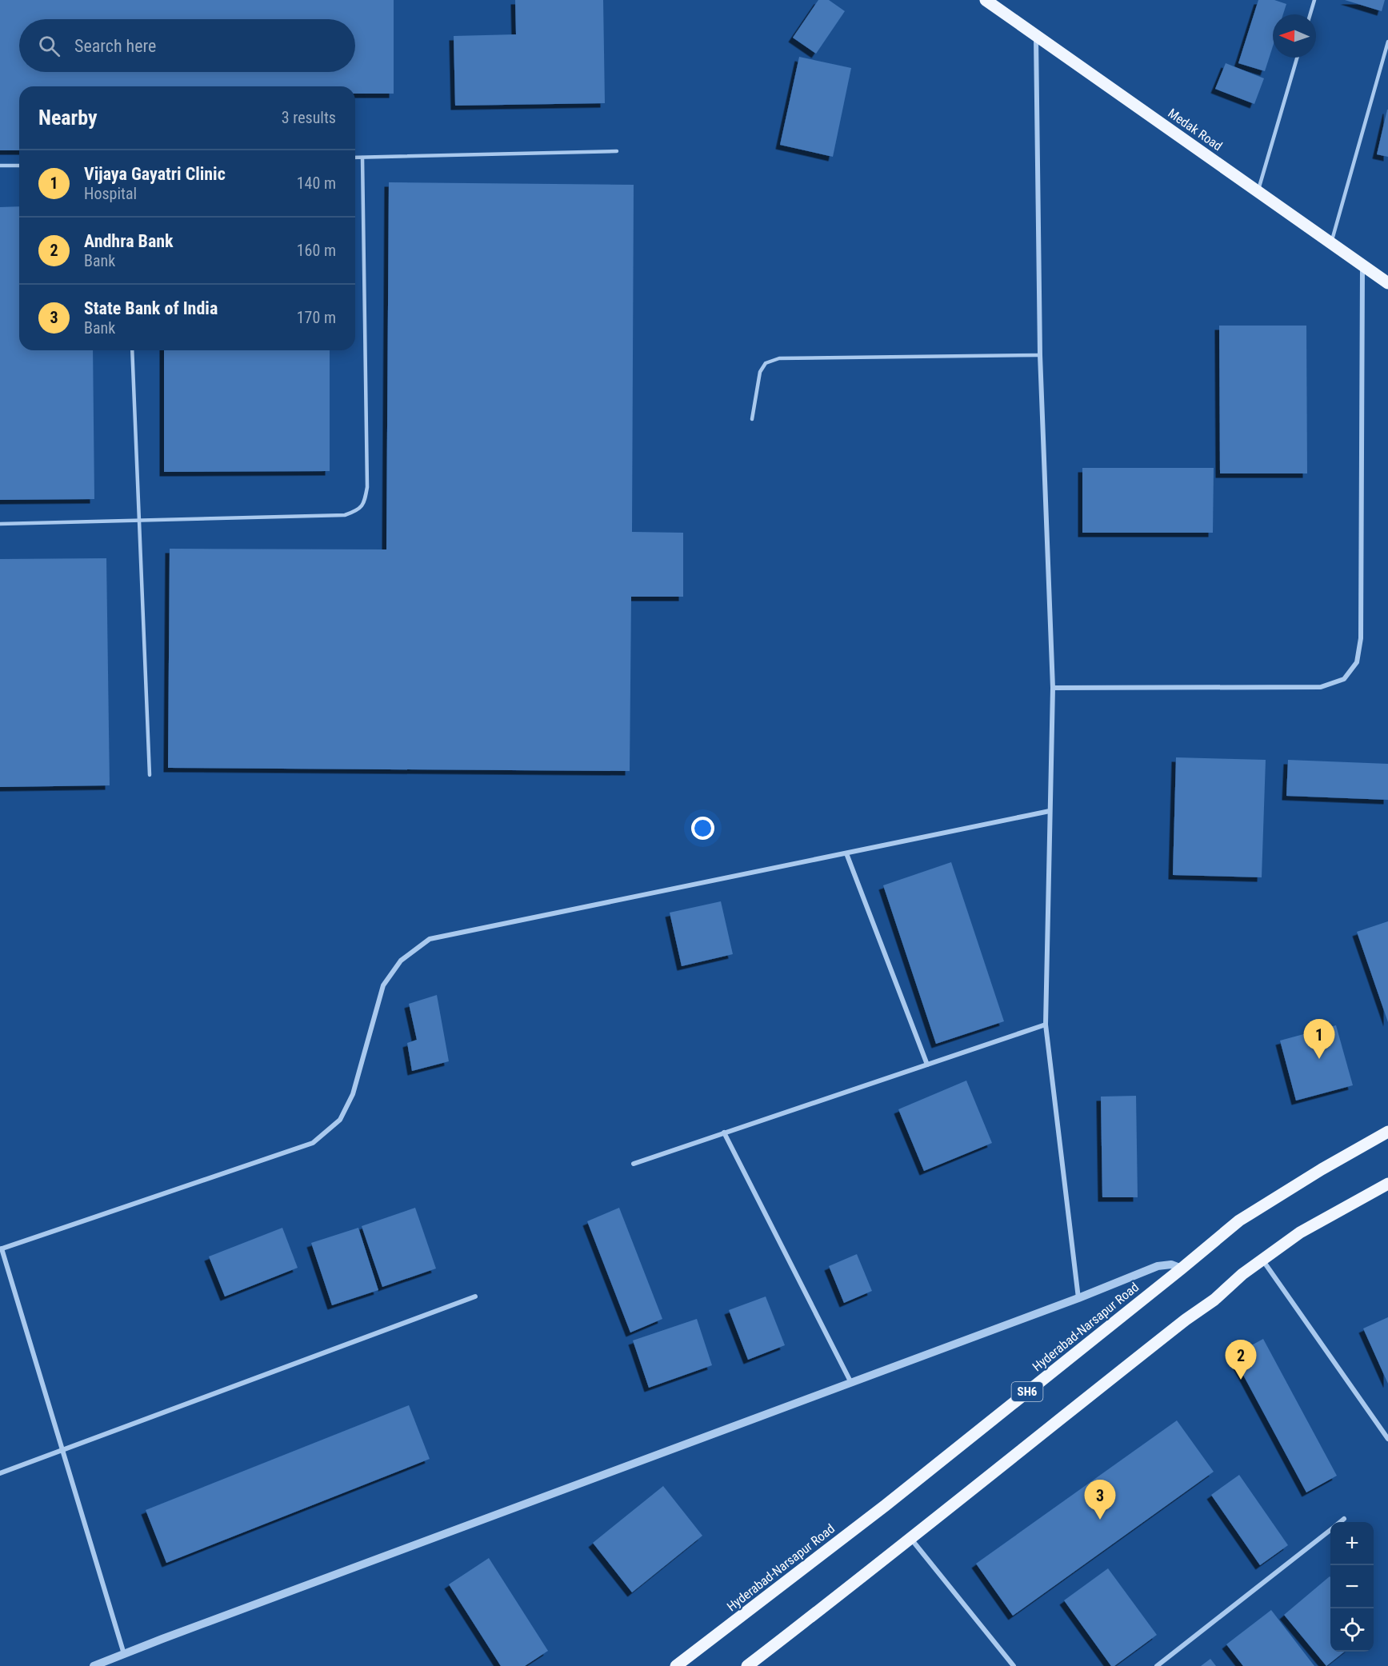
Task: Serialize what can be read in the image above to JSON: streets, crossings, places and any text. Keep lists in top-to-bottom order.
{
  "streets": {
    "main road": ["Medak Road", "Hyderabad-Narsapur Road", "SH6"]
  },
  "north": "left",
  "page": {
    "search": "Search here",
    "heading": ["Nearby", "3 results"],
    "list": [
      {
        "mark": "1",
        "name": "Vijaya Gayatri Clinic",
        "note": "Hospital",
        "value": "140 m"
      },
      {
        "mark": "2",
        "name": "Andhra Bank",
        "note": "Bank",
        "value": "160 m"
      },
      {
        "mark": "3",
        "name": "State Bank of India",
        "note": "Bank",
        "value": "170 m"
      }
    ],
    "pins": ["1", "2", "3"],
    "map_buttons": ["+", "−"]
  }
}
